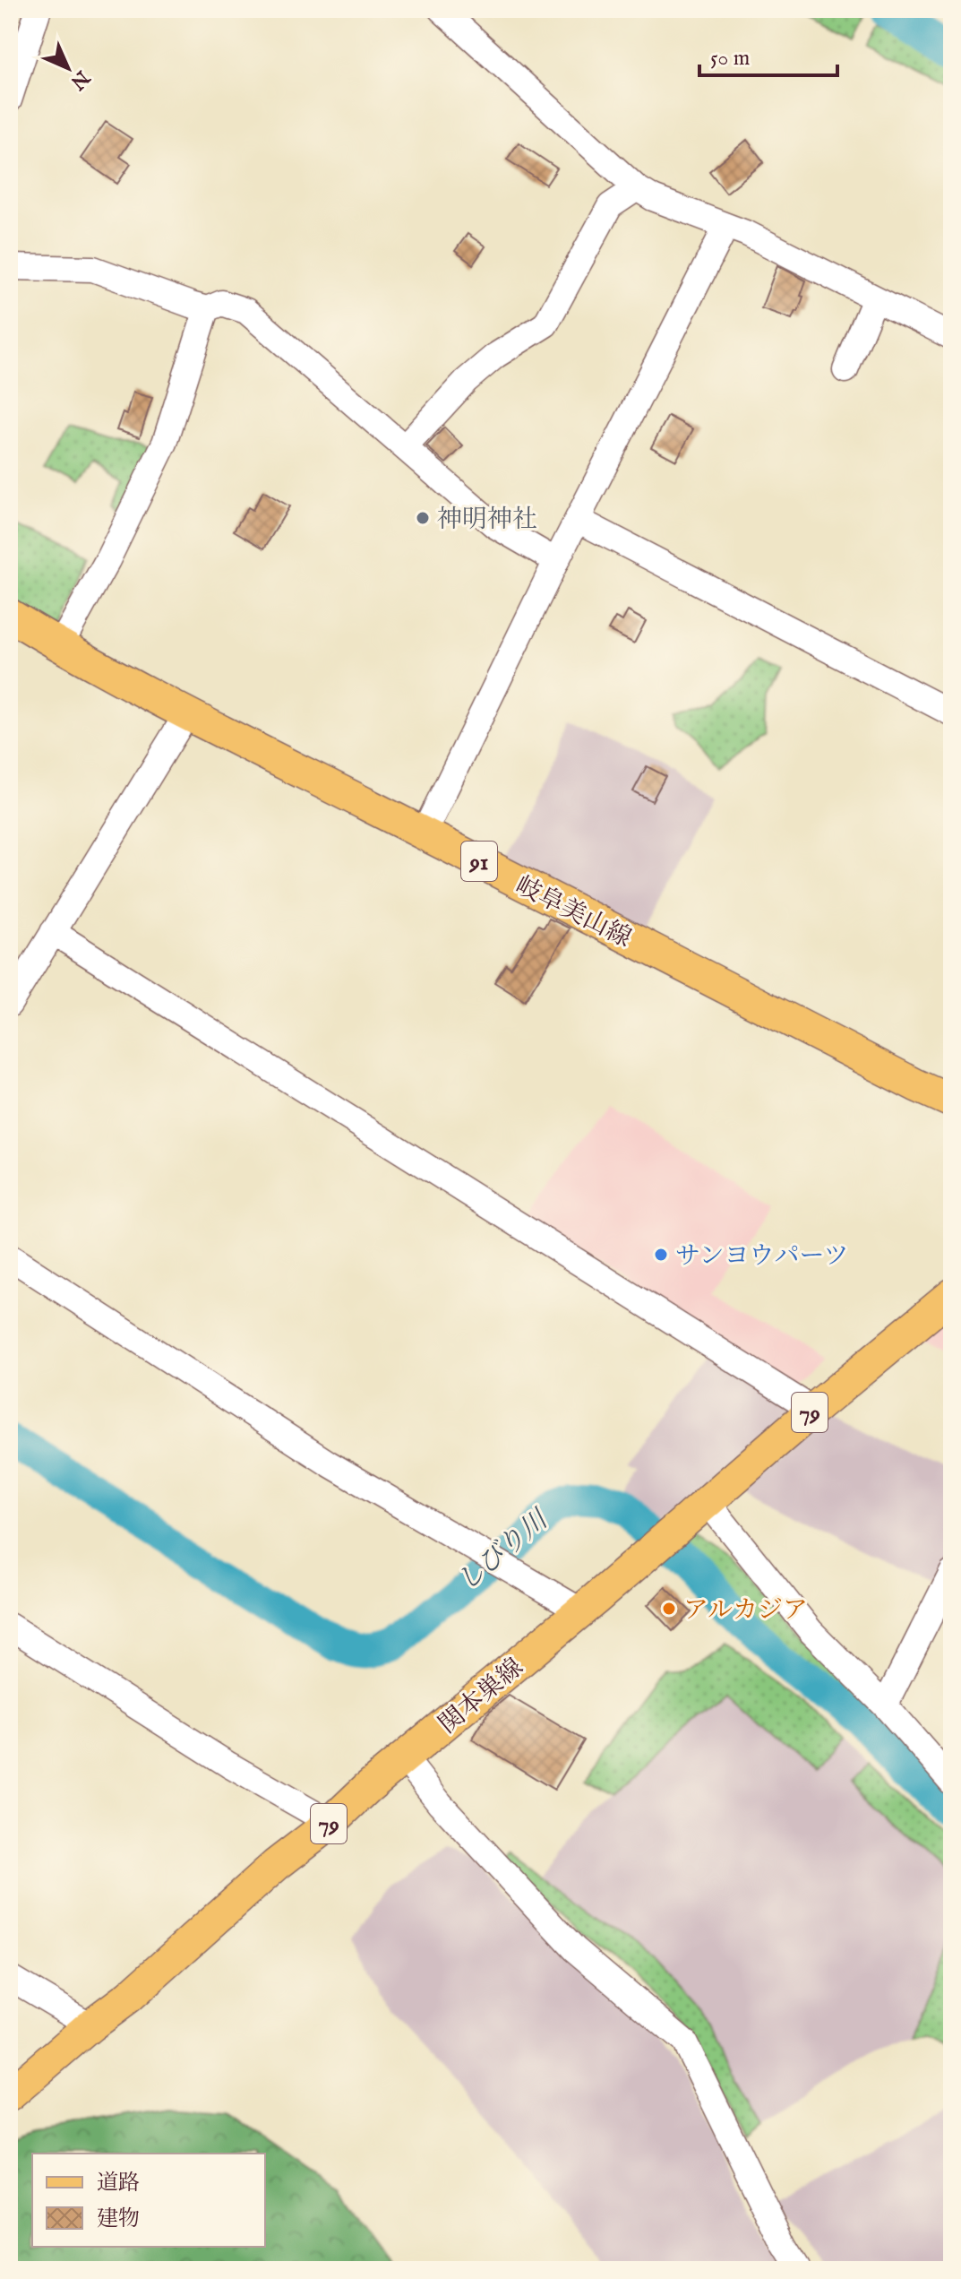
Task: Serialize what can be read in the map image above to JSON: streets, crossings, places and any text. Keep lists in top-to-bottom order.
{
  "streets": {
    "main road": [
      "91",
      "岐阜美山線",
      "79",
      "関本巣線"
    ]
  },
  "water": ["しびり川"],
  "places": ["神明神社", "サンヨウパーツ", "アルカジア"],
  "legend": ["道路", "建物"],
  "scale_bar": "50 m",
  "north": "bottom right"
}
